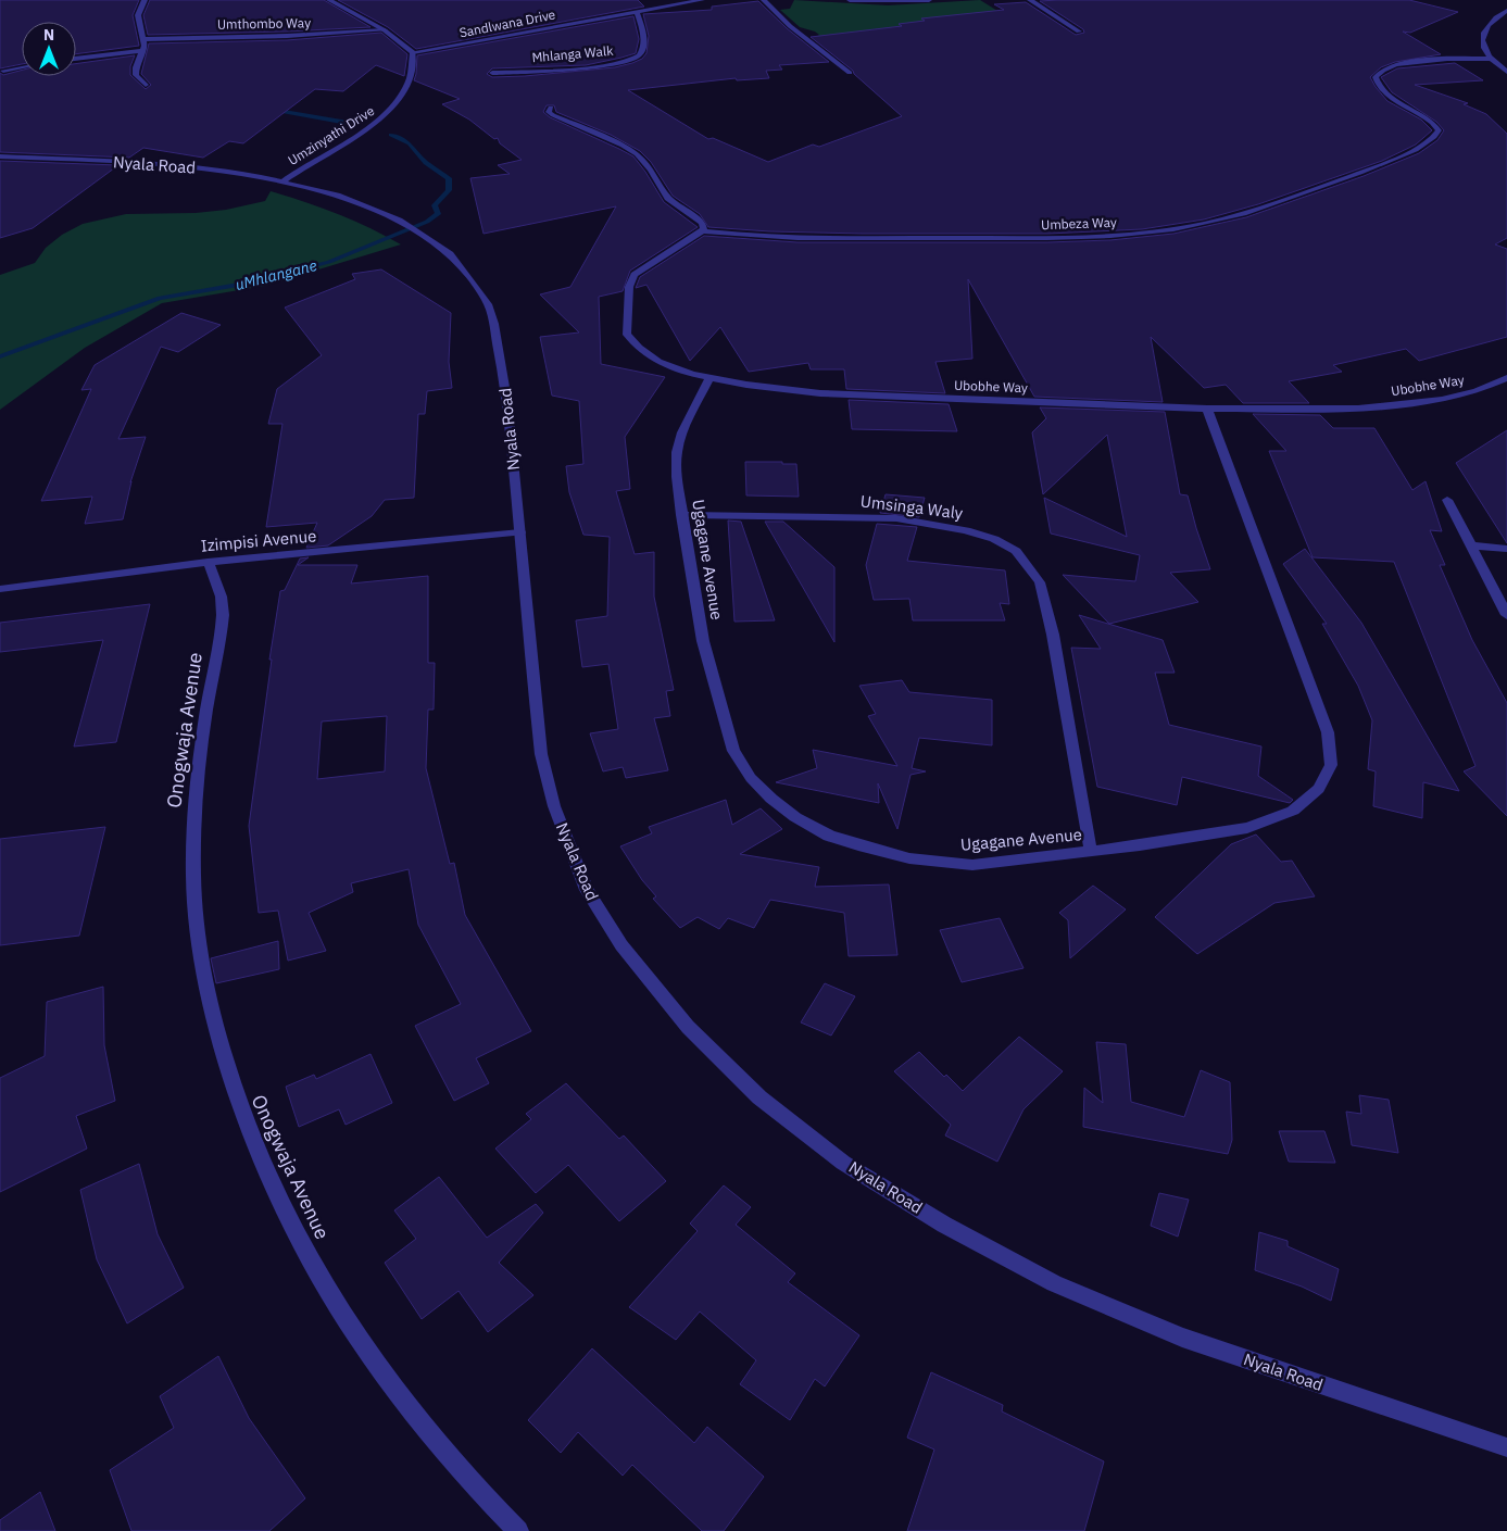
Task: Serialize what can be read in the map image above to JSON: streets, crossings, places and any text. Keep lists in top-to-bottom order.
{
  "streets": {
    "street": [
      "Umthombo Way",
      "Sandlwana Drive",
      "Mhlanga Walk",
      "Umzinyathi Drive",
      "Nyala Road",
      "Umbeza Way",
      "Ubobhe Way",
      "Umsinga Waly",
      "Izimpisi Avenue",
      "Ugagane Avenue",
      "Onogwaja Avenue"
    ]
  },
  "crossings": [
    ["Sandlwana Drive", "Mhlanga Walk"],
    ["Sandlwana Drive", "Umzinyathi Drive"],
    ["Umzinyathi Drive", "Nyala Road"],
    ["Nyala Road", "Izimpisi Avenue"],
    ["Umbeza Way", "Ubobhe Way"],
    ["Ubobhe Way", "Ugagane Avenue"],
    ["Umsinga Waly", "Ugagane Avenue"],
    ["Izimpisi Avenue", "Onogwaja Avenue"]
  ],
  "water": ["uMhlangane"],
  "north": "top"
}
